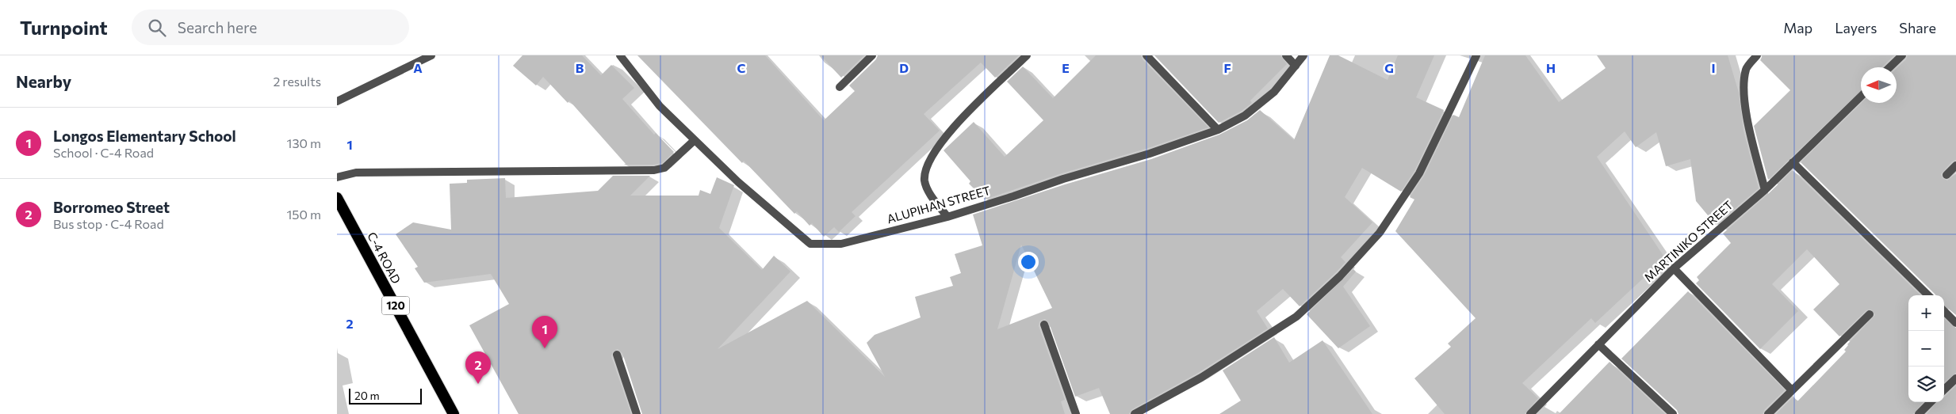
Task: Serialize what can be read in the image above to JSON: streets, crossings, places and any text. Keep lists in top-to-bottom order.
{
  "streets": {
    "highway": ["C-4 ROAD", "120"],
    "street": ["ALUPIHAN STREET", "MARTINIKO STREET"]
  },
  "scale_bar": "20 m",
  "north": "left",
  "page": {
    "header": "Turnpoint",
    "search": "Search here",
    "nav": ["Map", "Layers", "Share"],
    "heading": ["Nearby", "2 results"],
    "list": [
      {
        "mark": "1",
        "name": "Longos Elementary School",
        "note": "School · C-4 Road",
        "value": "130 m"
      },
      {
        "mark": "2",
        "name": "Borromeo Street",
        "note": "Bus stop · C-4 Road",
        "value": "150 m"
      }
    ],
    "map_buttons": ["+", "−"],
    "pins": ["1", "2"],
    "scale": "20 m"
  },
  "grid": {
    "columns": [
      "A",
      "B",
      "C",
      "D",
      "E",
      "F",
      "G",
      "H",
      "I"
    ],
    "rows": ["1", "2"]
  }
}
